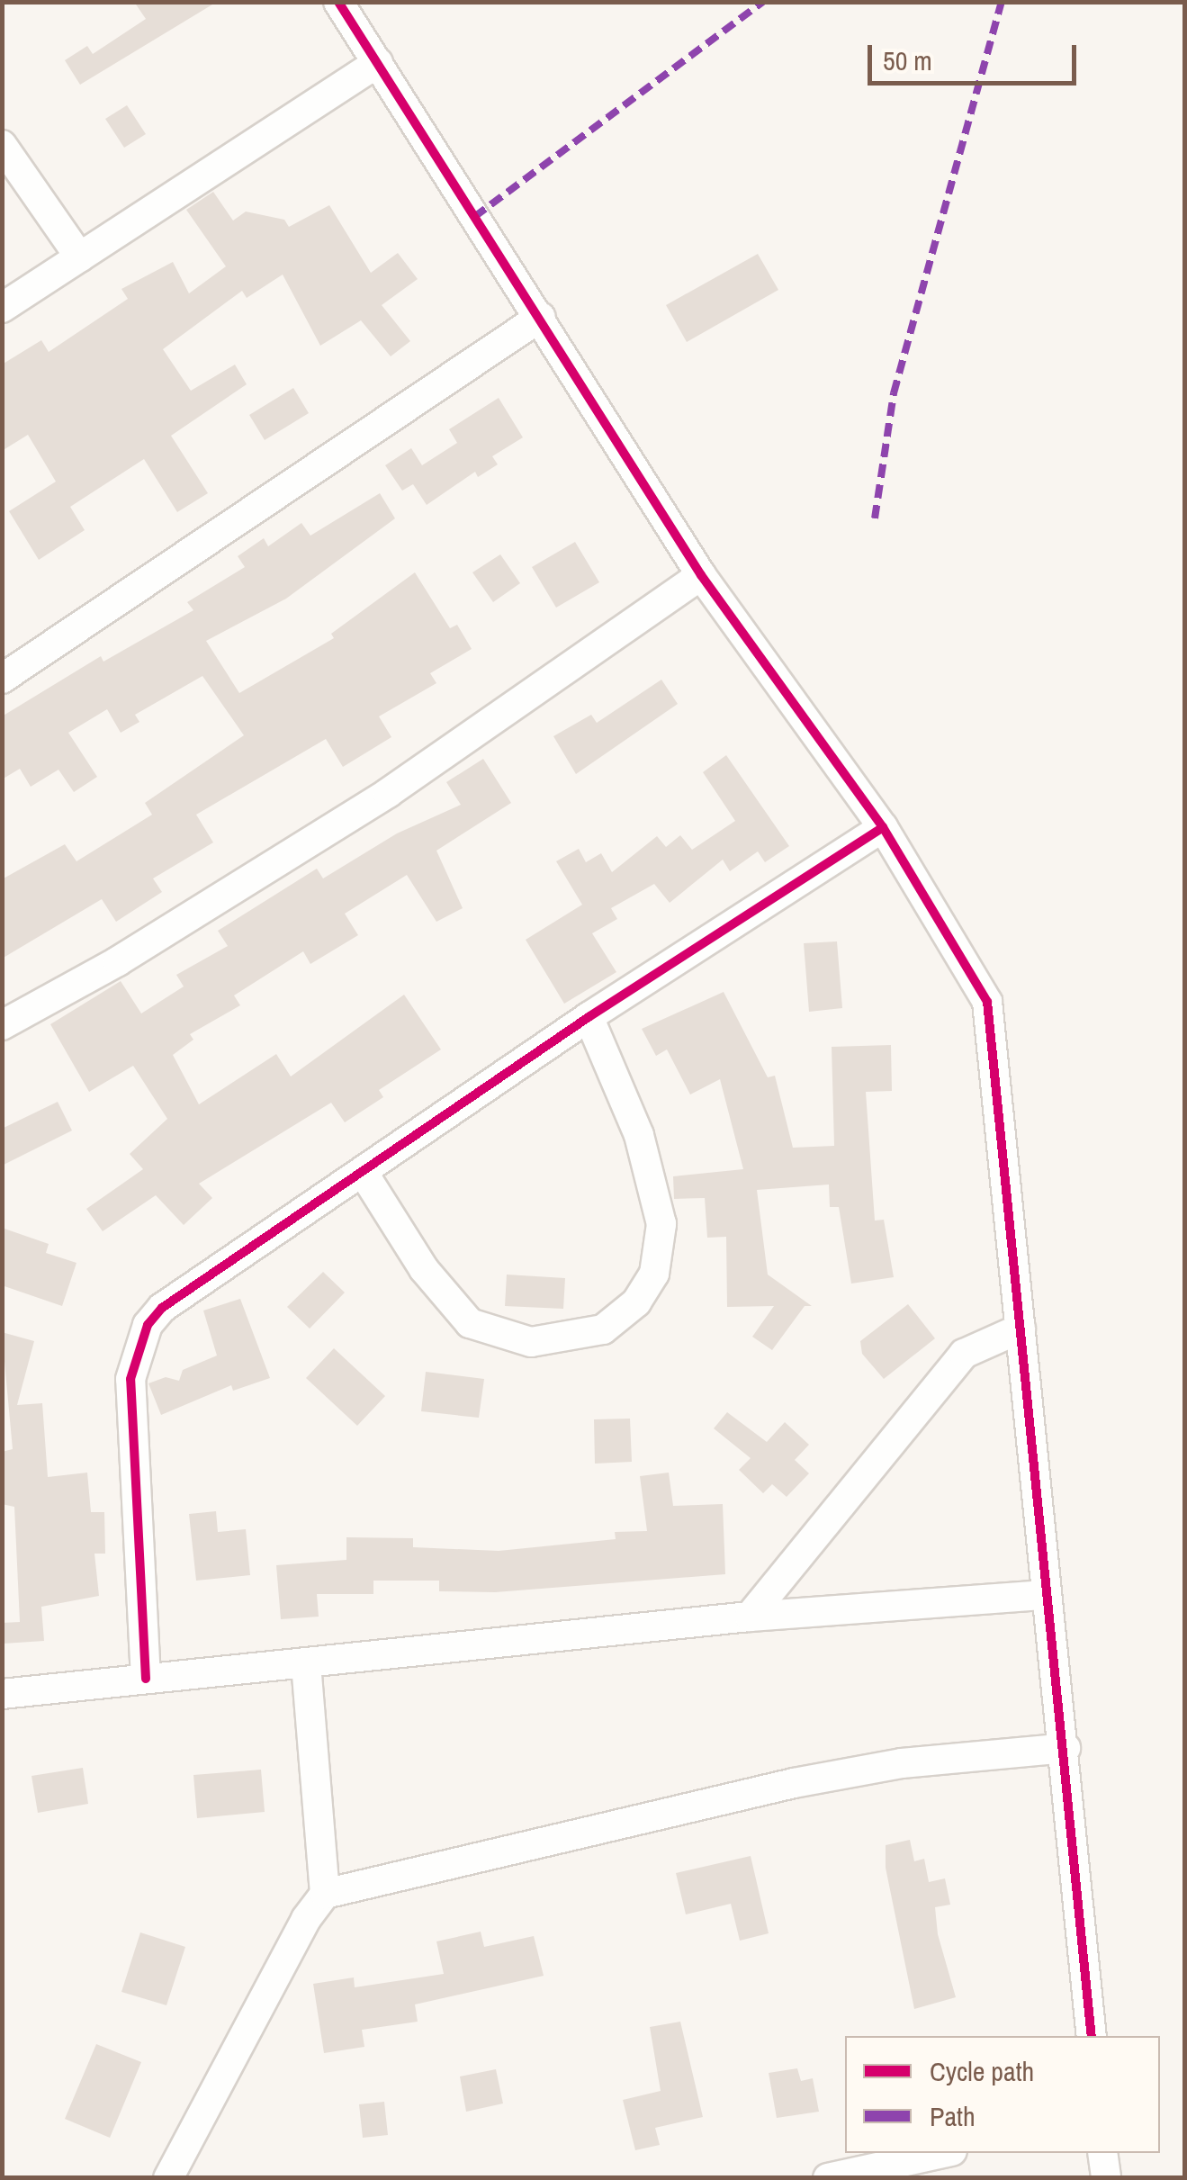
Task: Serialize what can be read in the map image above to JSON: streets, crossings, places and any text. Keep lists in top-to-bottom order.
{
  "legend": ["Cycle path", "Path"],
  "scale_bar": "50 m"
}
